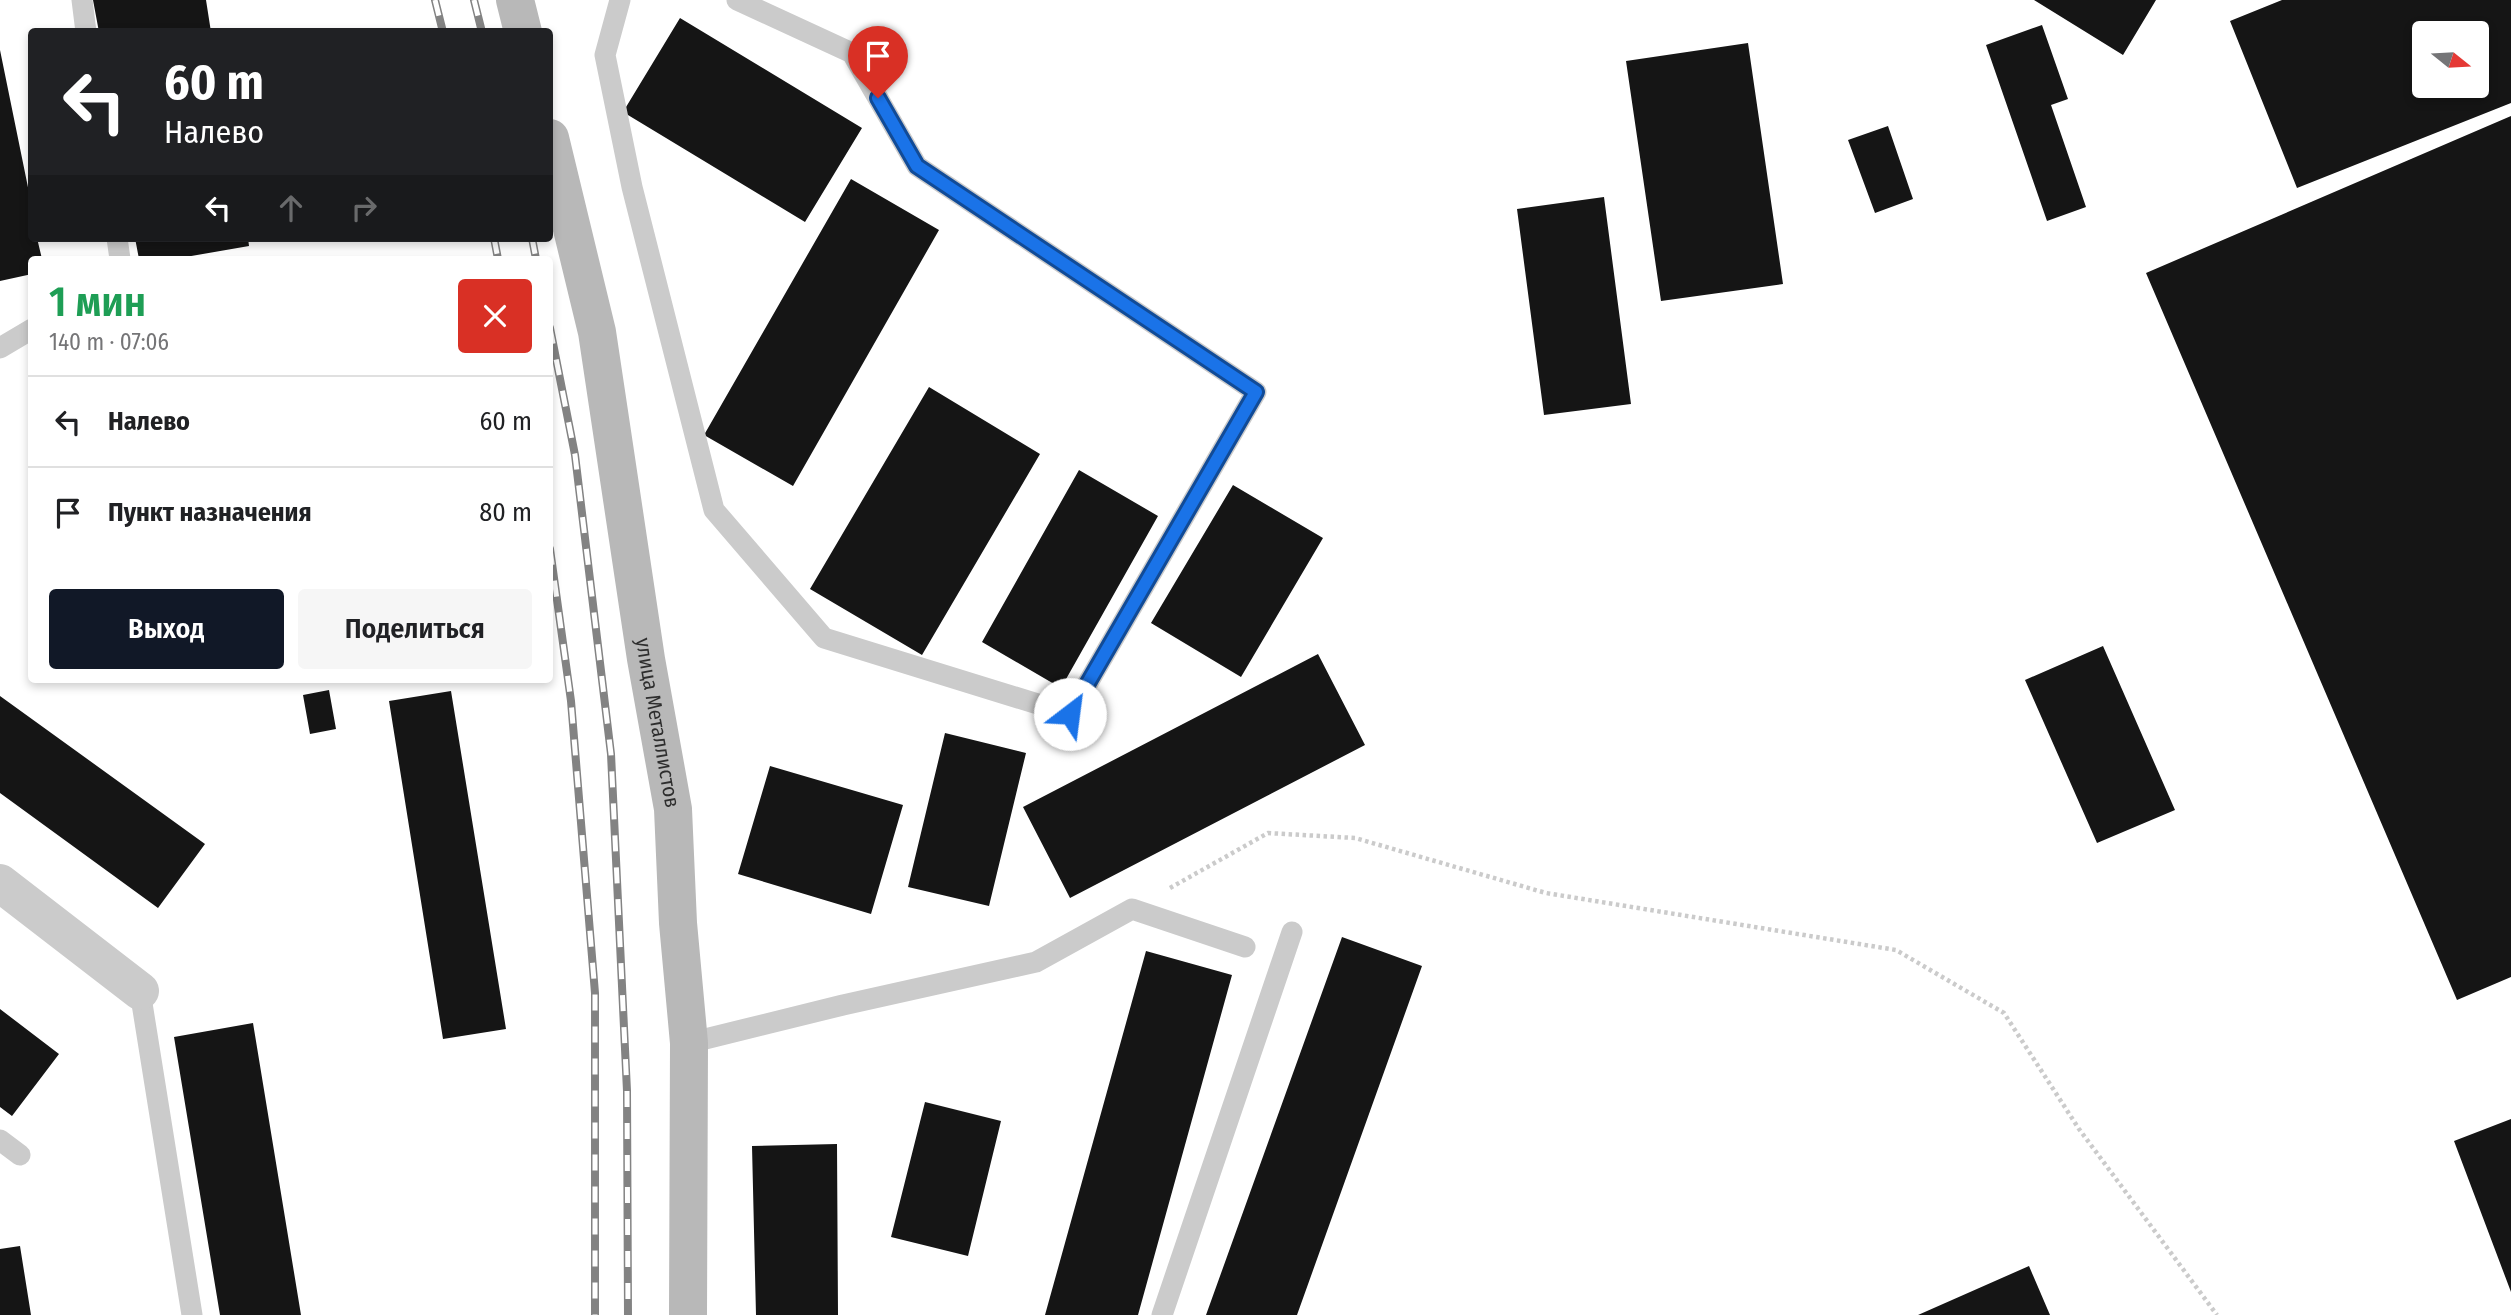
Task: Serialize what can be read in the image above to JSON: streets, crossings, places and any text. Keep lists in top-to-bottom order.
{
  "streets": {
    "main road": ["улица Металлистов"]
  },
  "north": "right",
  "page": {
    "turn": ["60 m", "Налево"],
    "heading": ["1 мин", "140 m · 07:06"],
    "list": [
      {
        "name": "Налево",
        "value": "60 m"
      },
      {
        "name": "Пункт назначения",
        "value": "80 m"
      }
    ],
    "buttons": ["Выход", "Поделиться"]
  }
}
